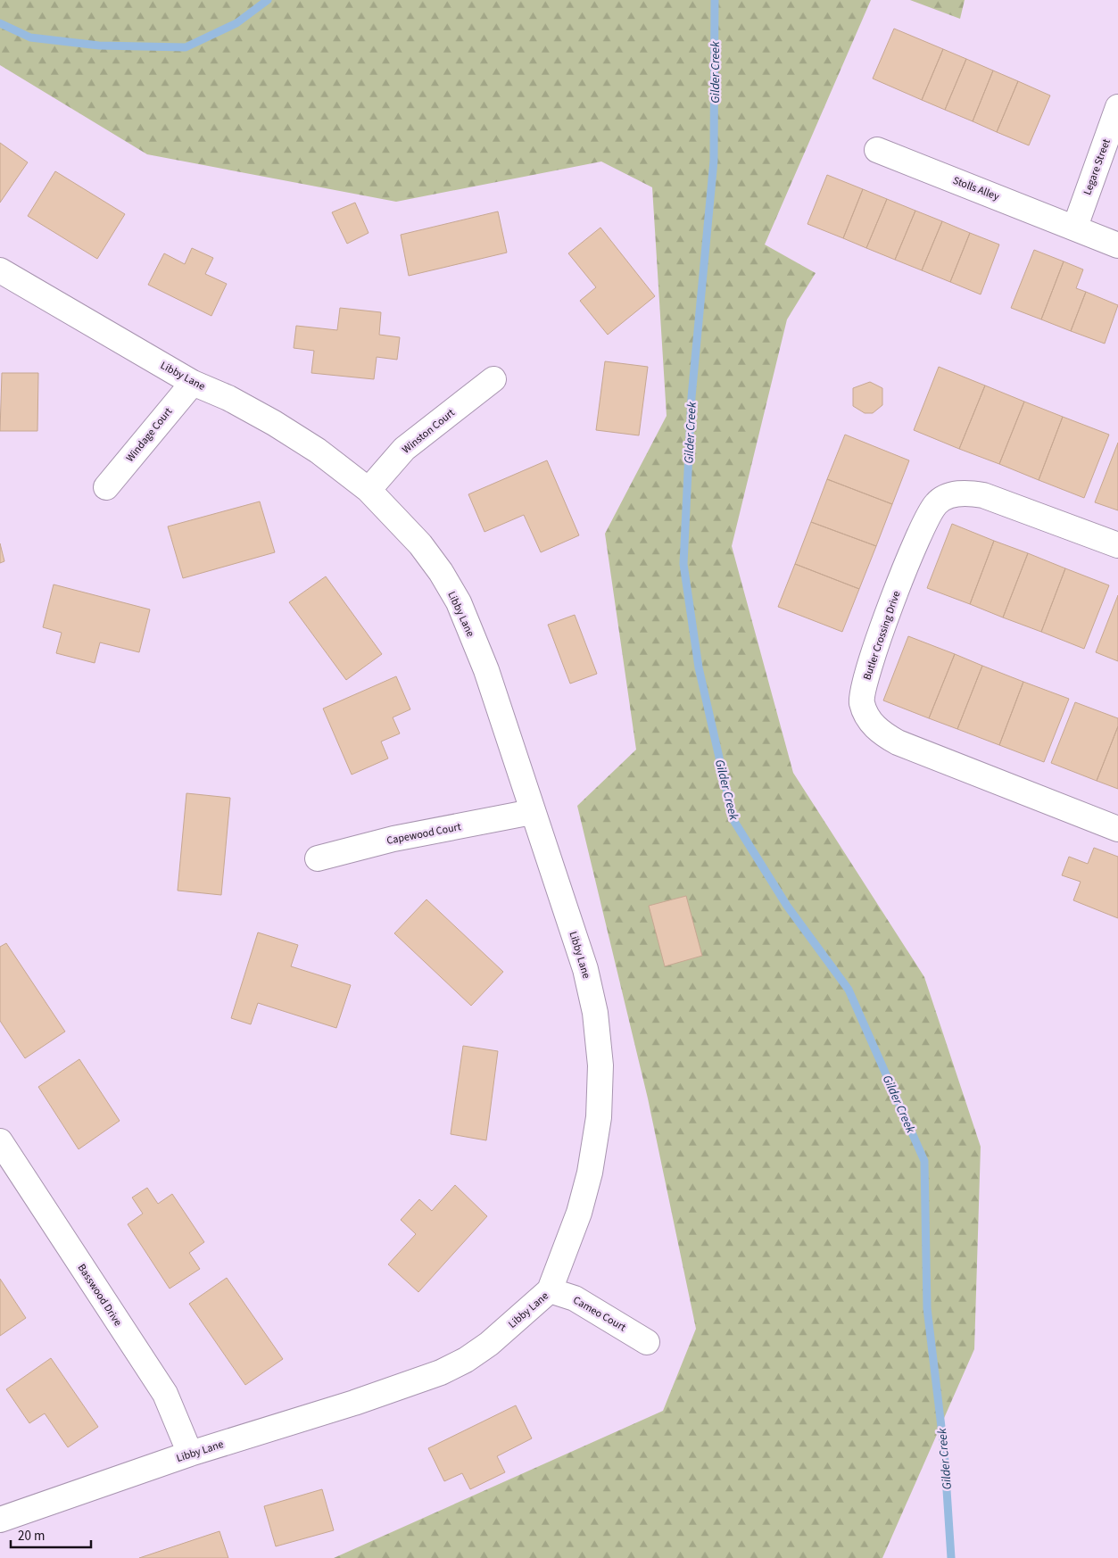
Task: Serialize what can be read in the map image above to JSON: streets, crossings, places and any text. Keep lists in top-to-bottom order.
{
  "streets": {
    "street": [
      "Legare Street",
      "Stolls Alley",
      "Libby Lane",
      "Winston Court",
      "Windage Court",
      "Butler Crossing Drive",
      "Capewood Court",
      "Basswood Drive",
      "Cameo Court"
    ]
  },
  "crossings": [
    ["Legare Street", "Stolls Alley"],
    ["Libby Lane", "Winston Court"],
    ["Libby Lane", "Windage Court"],
    ["Libby Lane", "Capewood Court"],
    ["Libby Lane", "Basswood Drive"],
    ["Libby Lane", "Cameo Court"]
  ],
  "water": ["Gilder Creek"],
  "scale_bar": "20 m"
}
